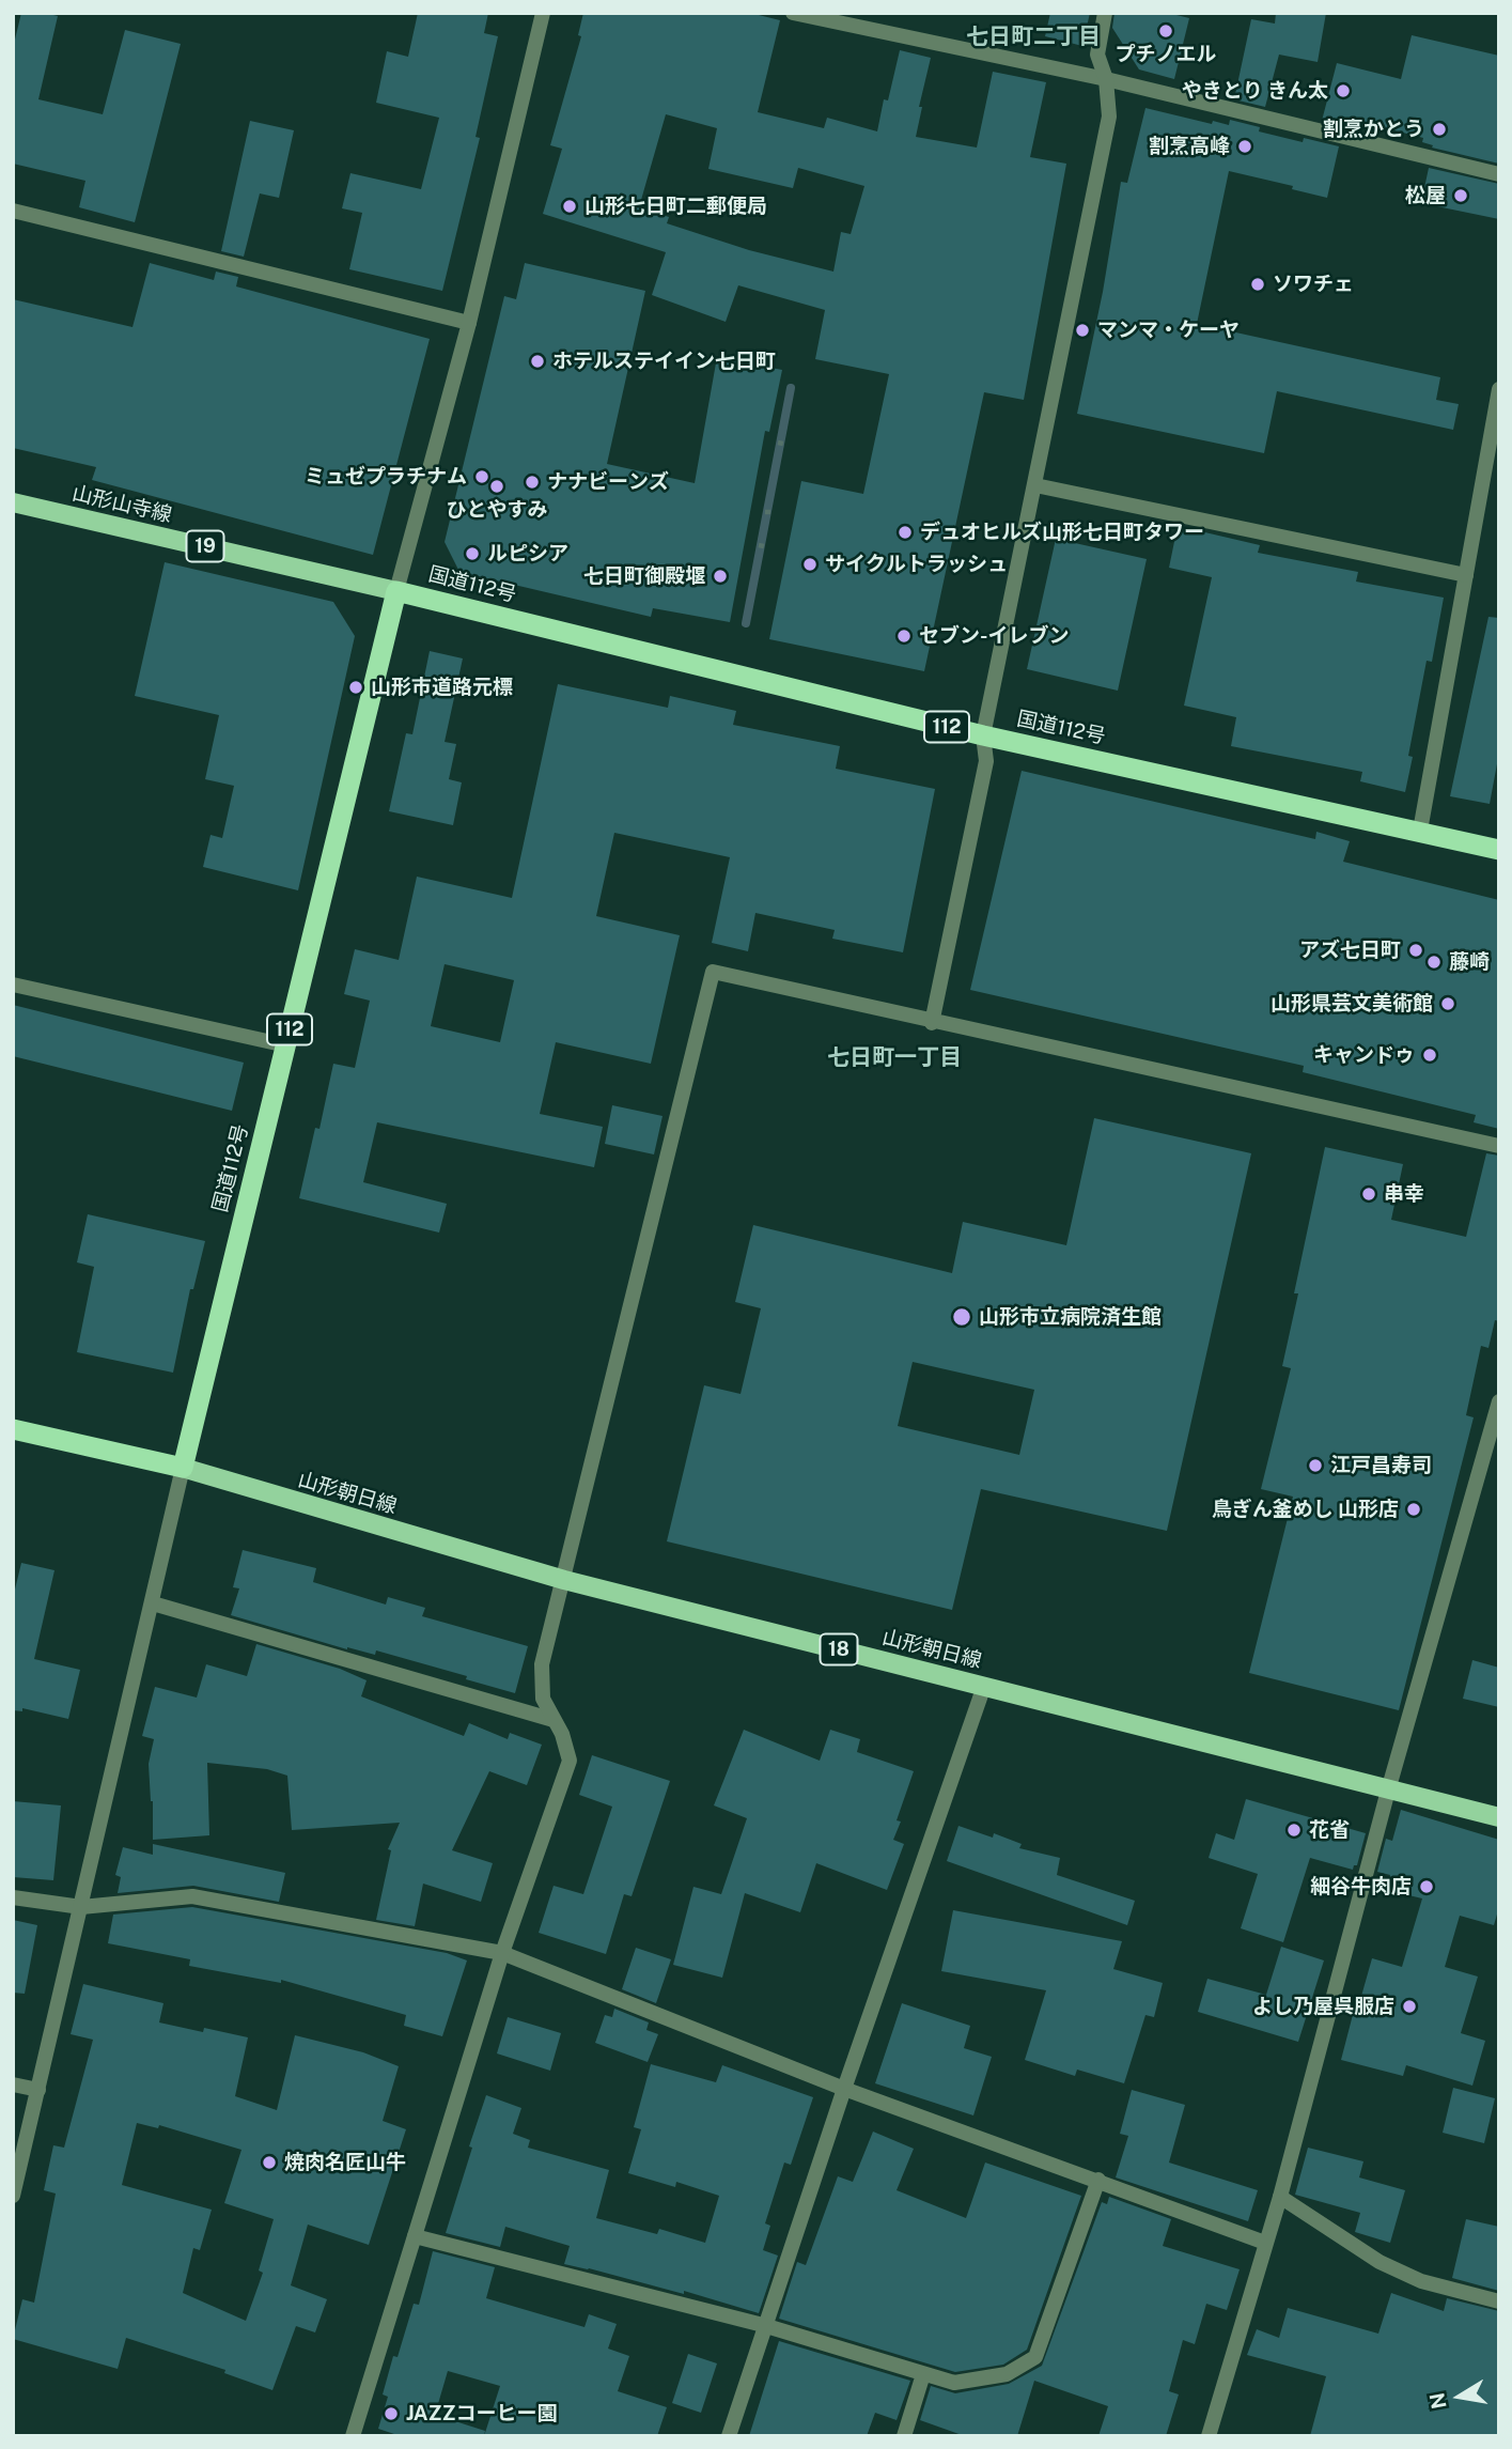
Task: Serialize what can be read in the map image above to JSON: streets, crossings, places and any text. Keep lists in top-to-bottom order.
{
  "streets": {
    "highway": ["国道112号", "112"],
    "main road": [
      "山形山寺線",
      "19",
      "山形朝日線",
      "18"
    ]
  },
  "crossings": [
    ["山形山寺線", "国道112号"],
    ["国道112号", "山形朝日線"]
  ],
  "districts": ["七日町二丁目", "七日町一丁目"],
  "places": [
    "プチノエル",
    "やきとり きん太",
    "割烹かとう",
    "割烹高峰",
    "松屋",
    "山形七日町二郵便局",
    "ソワチェ",
    "マンマ・ケーヤ",
    "ホテルステイイン七日町",
    "ミュゼプラチナム",
    "ナナビーンズ",
    "ひとやすみ",
    "デュオヒルズ山形七日町タワー",
    "ルピシア",
    "サイクルトラッシュ",
    "七日町御殿堰",
    "セブン-イレブン",
    "山形市道路元標",
    "アズ七日町",
    "藤崎",
    "山形県芸文美術館",
    "キャンドゥ",
    "串幸",
    "山形市立病院済生館",
    "江戸昌寿司",
    "鳥ぎん釜めし 山形店",
    "花省",
    "細谷牛肉店",
    "よし乃屋呉服店",
    "焼肉名匠山牛",
    "JAZZコーヒー園"
  ],
  "north": "left"
}
